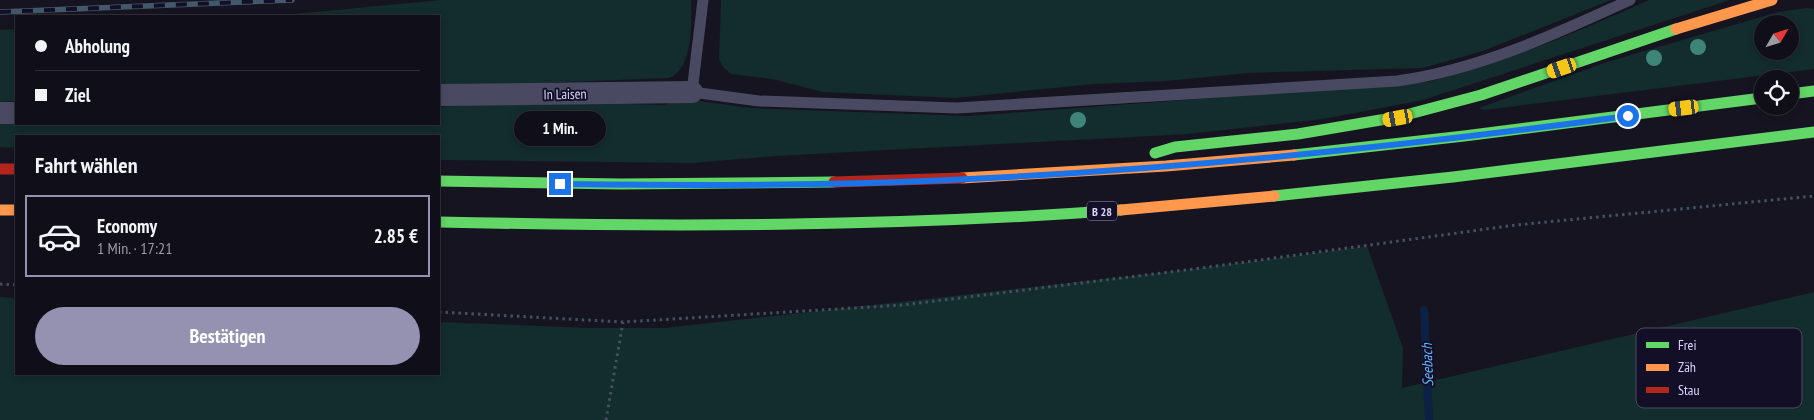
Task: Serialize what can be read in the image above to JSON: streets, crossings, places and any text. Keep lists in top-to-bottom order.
{
  "streets": {
    "highway": ["B 28"],
    "street": ["In Laisen"]
  },
  "water": ["Seebach"],
  "legend": ["Frei", "Zäh", "Stau"],
  "north": "top right",
  "page": {
    "banner": ["Abholung", "Ziel"],
    "bubble": "1 Min.",
    "heading": "Fahrt wählen",
    "list": [
      {
        "name": "Economy",
        "note": "1 Min. · 17:21",
        "value": "2.85 €"
      }
    ],
    "buttons": "Bestätigen"
  }
}
